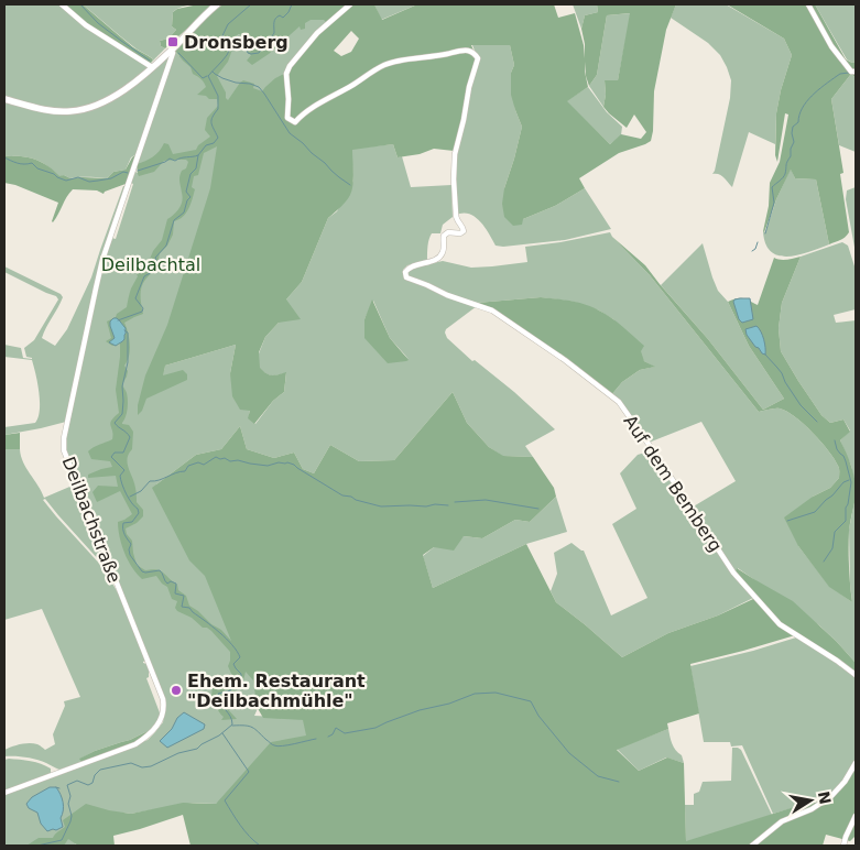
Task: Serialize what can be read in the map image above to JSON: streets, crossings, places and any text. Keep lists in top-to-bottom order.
{
  "streets": {
    "street": ["Auf dem Bemberg", "Deilbachstraße"]
  },
  "parks": ["Deilbachtal"],
  "places": {
    "transit": ["Dronsberg"],
    "other": ["Ehem. Restaurant \"Deilbachmühle\""]
  },
  "north": "right"
}
